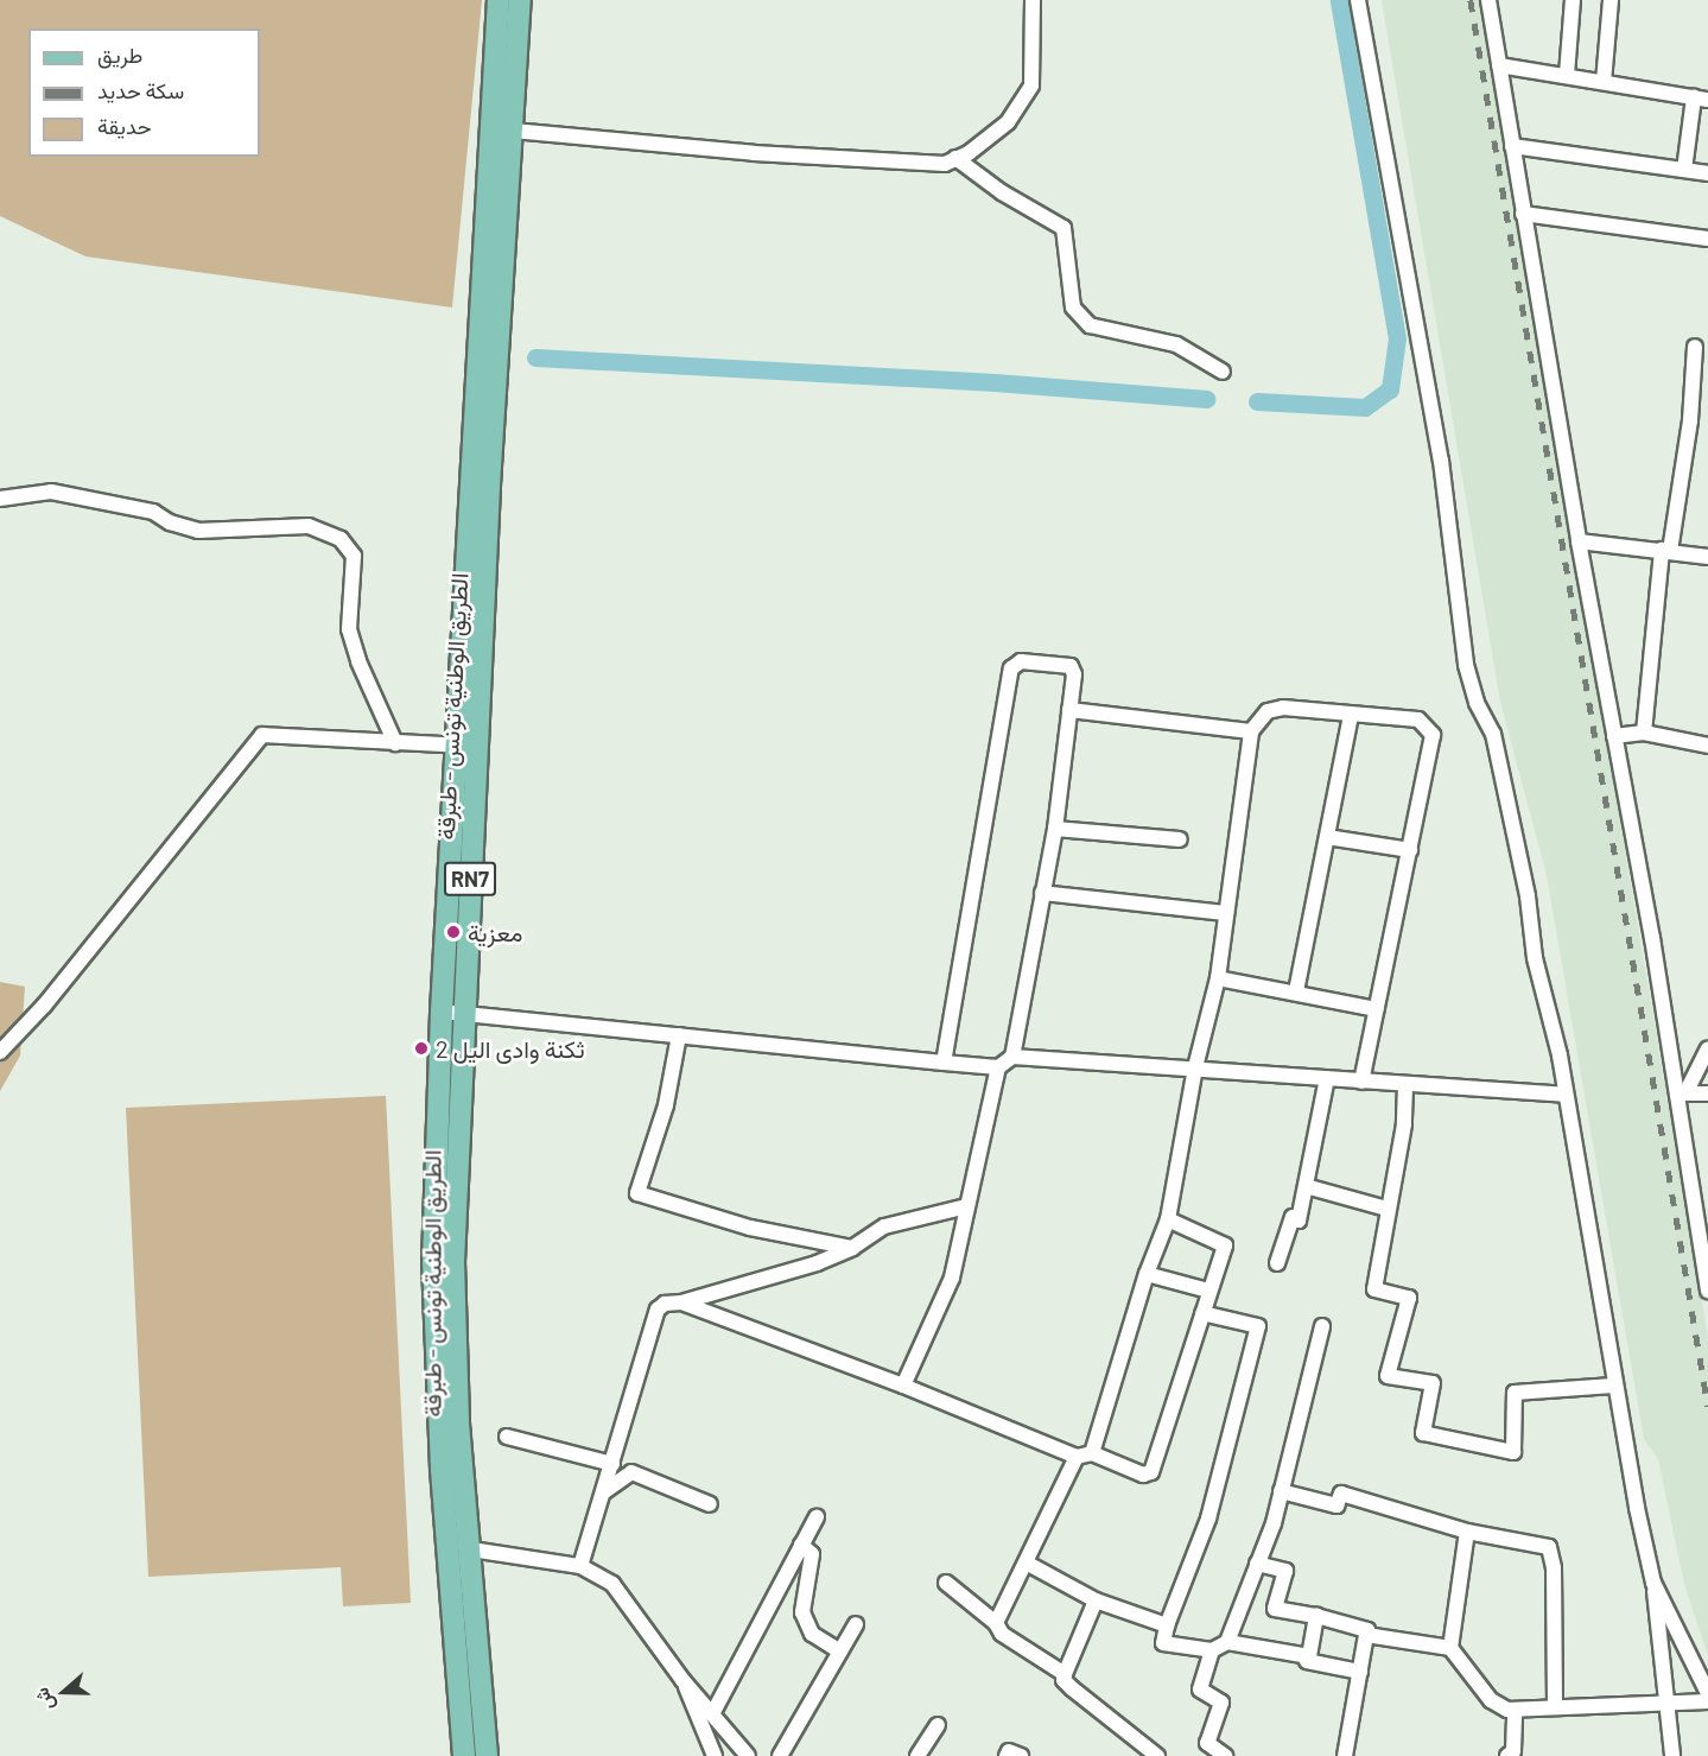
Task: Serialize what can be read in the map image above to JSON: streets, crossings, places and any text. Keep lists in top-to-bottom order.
{
  "streets": {
    "main road": ["الطريق الوطنية تونس - طبرقة", "RN7"]
  },
  "places": ["معزية", "ثكنة وادى اليل 2"],
  "legend": ["طريق", "سكة حديد", "حديقة"],
  "north": "left"
}
